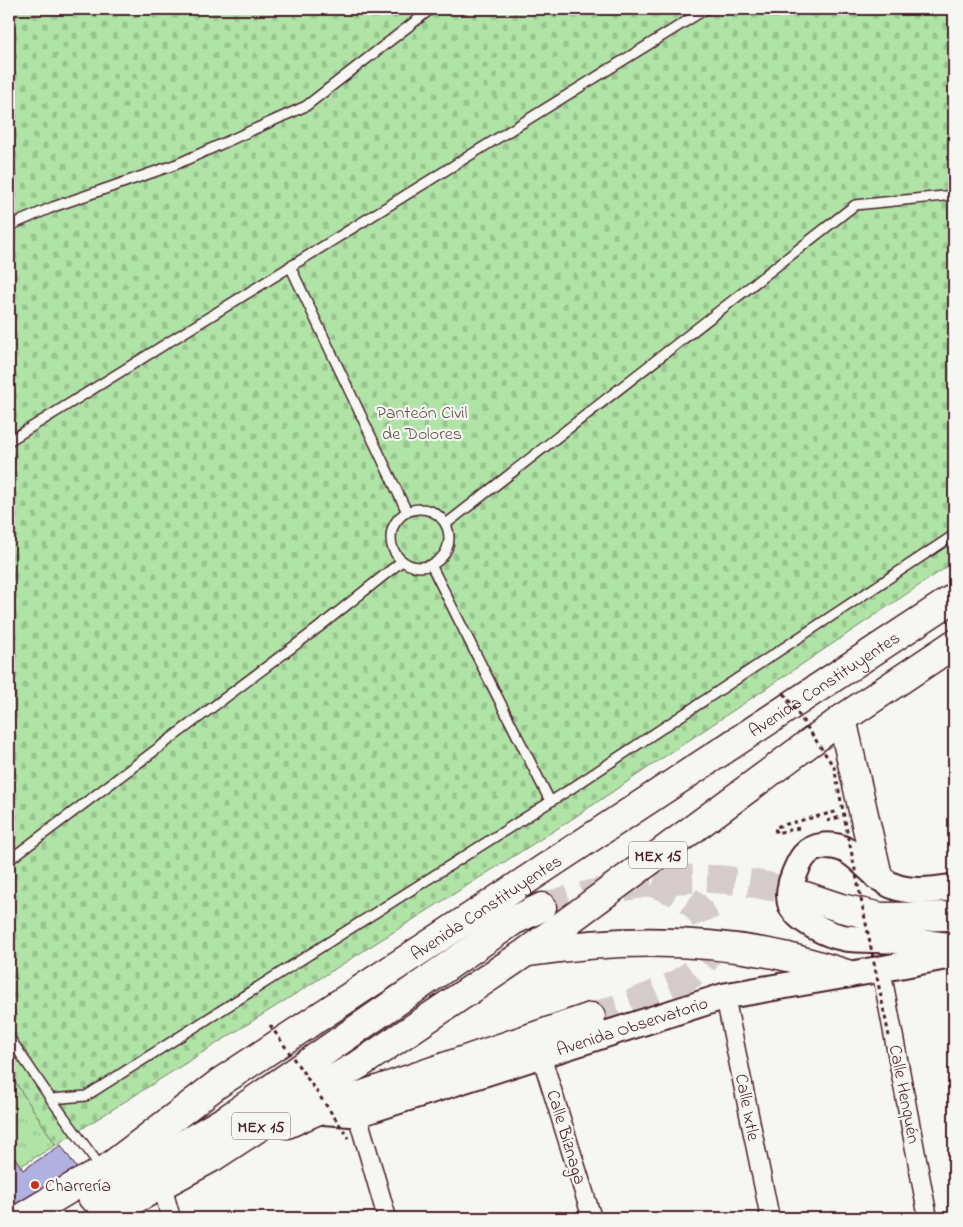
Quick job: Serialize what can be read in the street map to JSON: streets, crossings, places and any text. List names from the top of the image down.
{
  "streets": {
    "highway": ["Avenida Constituyentes", "MEX 15"],
    "main road": ["Avenida Observatorio"],
    "street": ["Calle Henquén", "Calle Ixtle", "Calle Biznaga"]
  },
  "crossings": [
    ["Avenida Observatorio", "Calle Henquén"],
    ["Avenida Observatorio", "Calle Ixtle"],
    ["Avenida Observatorio", "Calle Biznaga"]
  ],
  "parks": ["Panteón Civil de Dolores"],
  "places": ["Charrería"]
}
